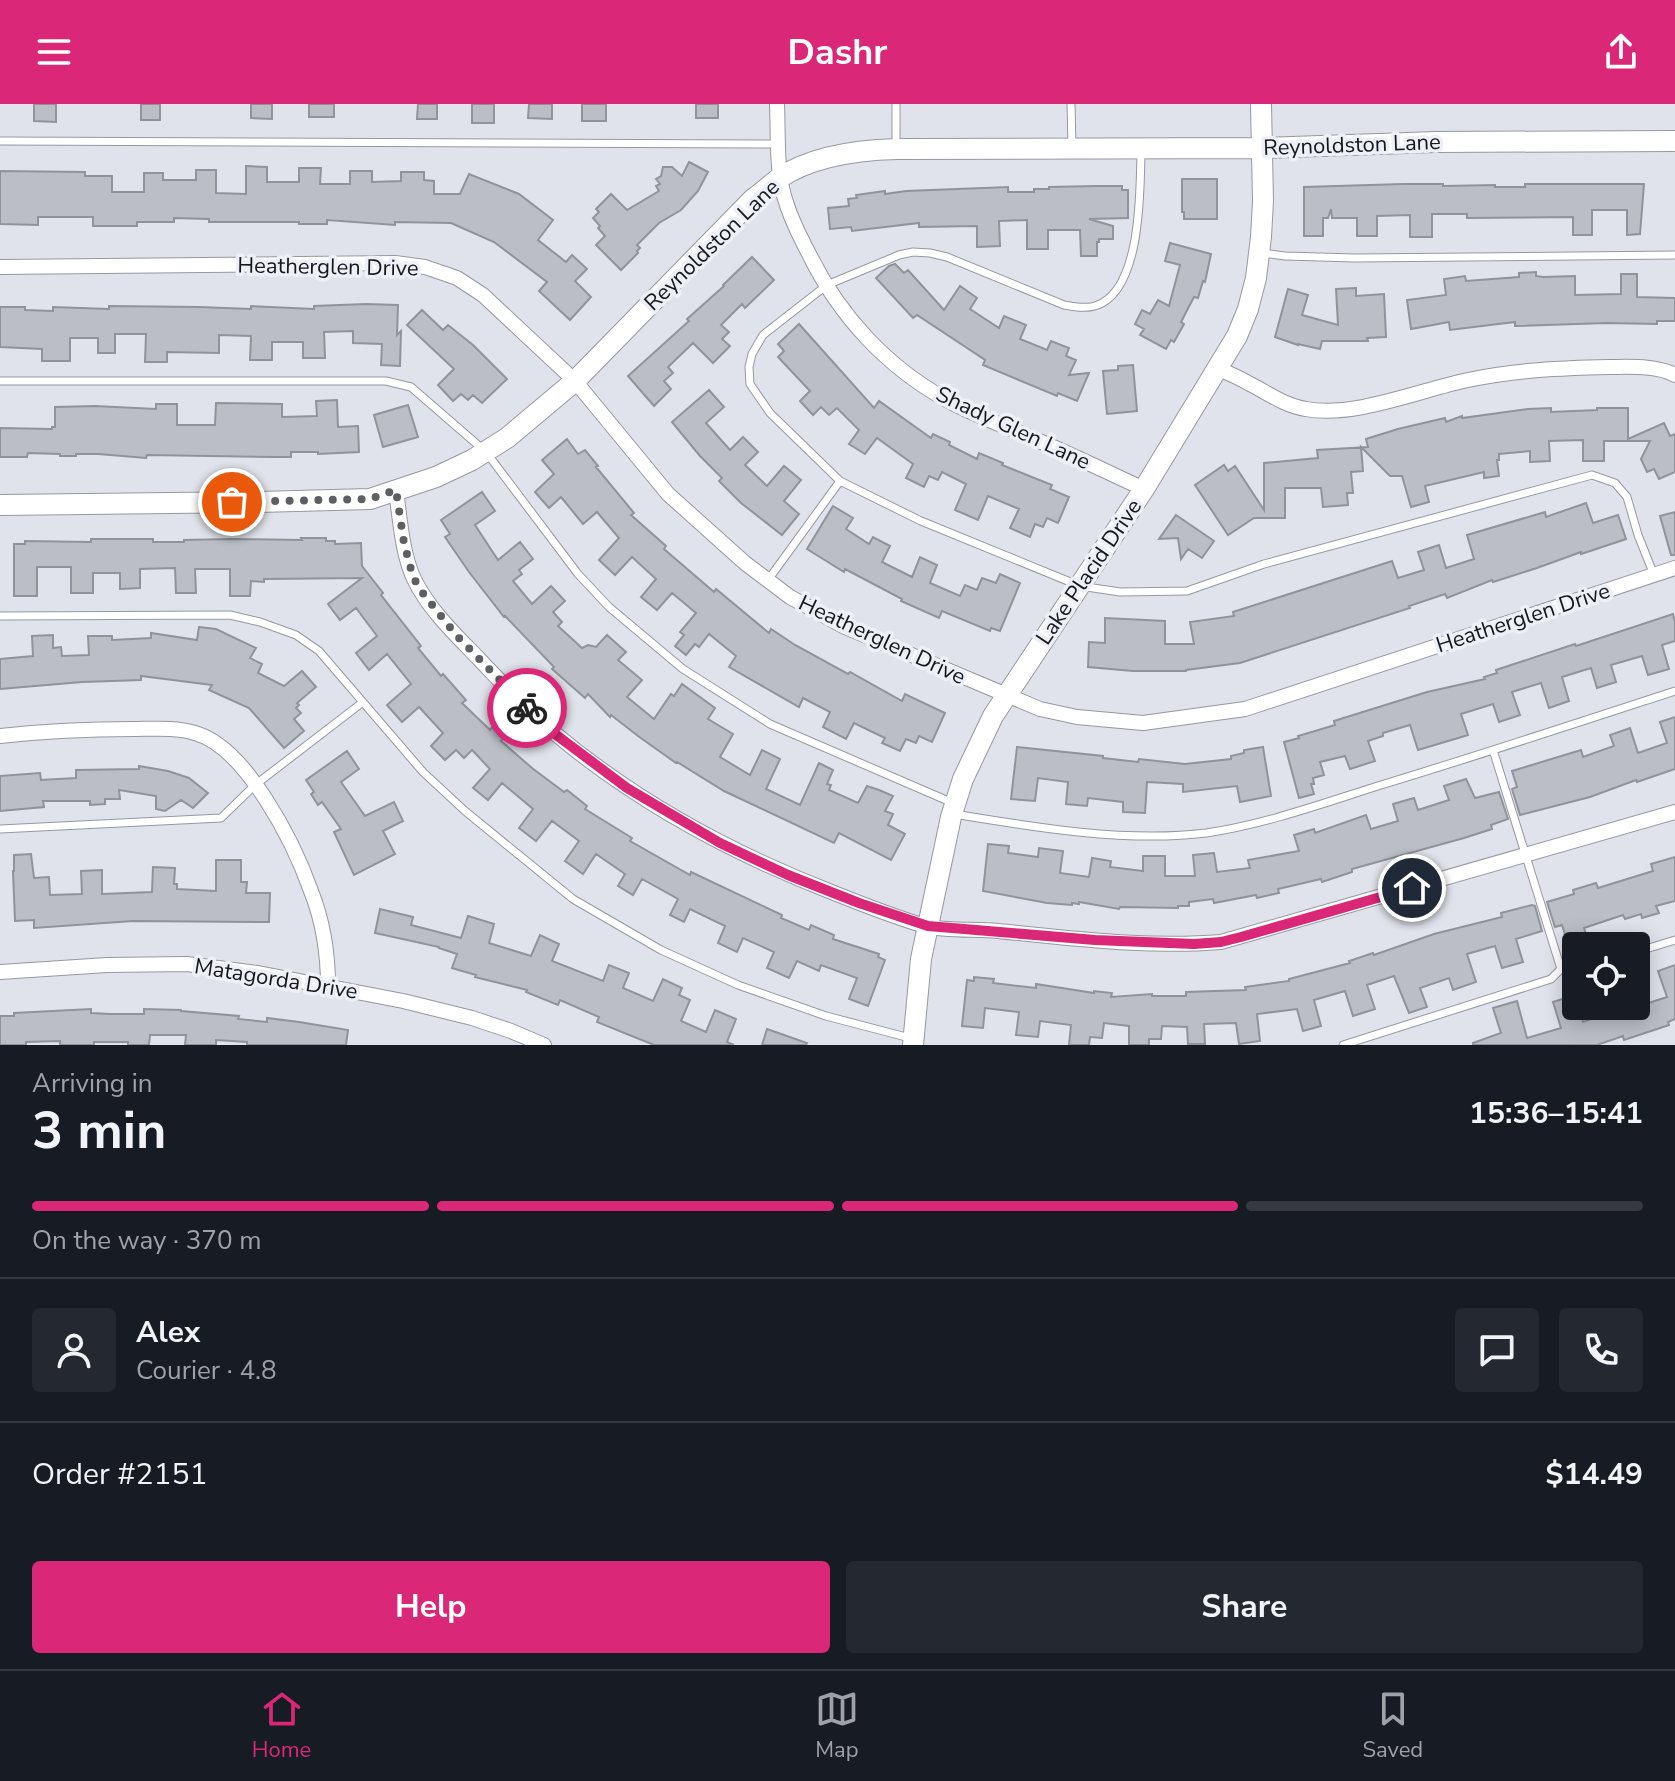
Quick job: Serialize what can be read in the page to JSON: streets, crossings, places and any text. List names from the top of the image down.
{
  "streets": {
    "street": [
      "Reynoldston Lane",
      "Heatherglen Drive",
      "Shady Glen Lane",
      "Lake Placid Drive",
      "Matagorda Drive"
    ]
  },
  "crossings": [
    ["Reynoldston Lane", "Heatherglen Drive"],
    ["Reynoldston Lane", "Shady Glen Lane"],
    ["Reynoldston Lane", "Lake Placid Drive"],
    ["Heatherglen Drive", "Lake Placid Drive"],
    ["Shady Glen Lane", "Lake Placid Drive"]
  ],
  "page": {
    "header": "Dashr",
    "heading": ["3 min", "Arriving in", "15:36–15:41"],
    "panel": [
      "Alex",
      "Courier · 4.8",
      "Order #2151",
      "$14.49"
    ],
    "bar": "On the way · 370 m",
    "buttons": ["Help", "Share"],
    "tabs": ["Home", "Map", "Saved"]
  }
}
